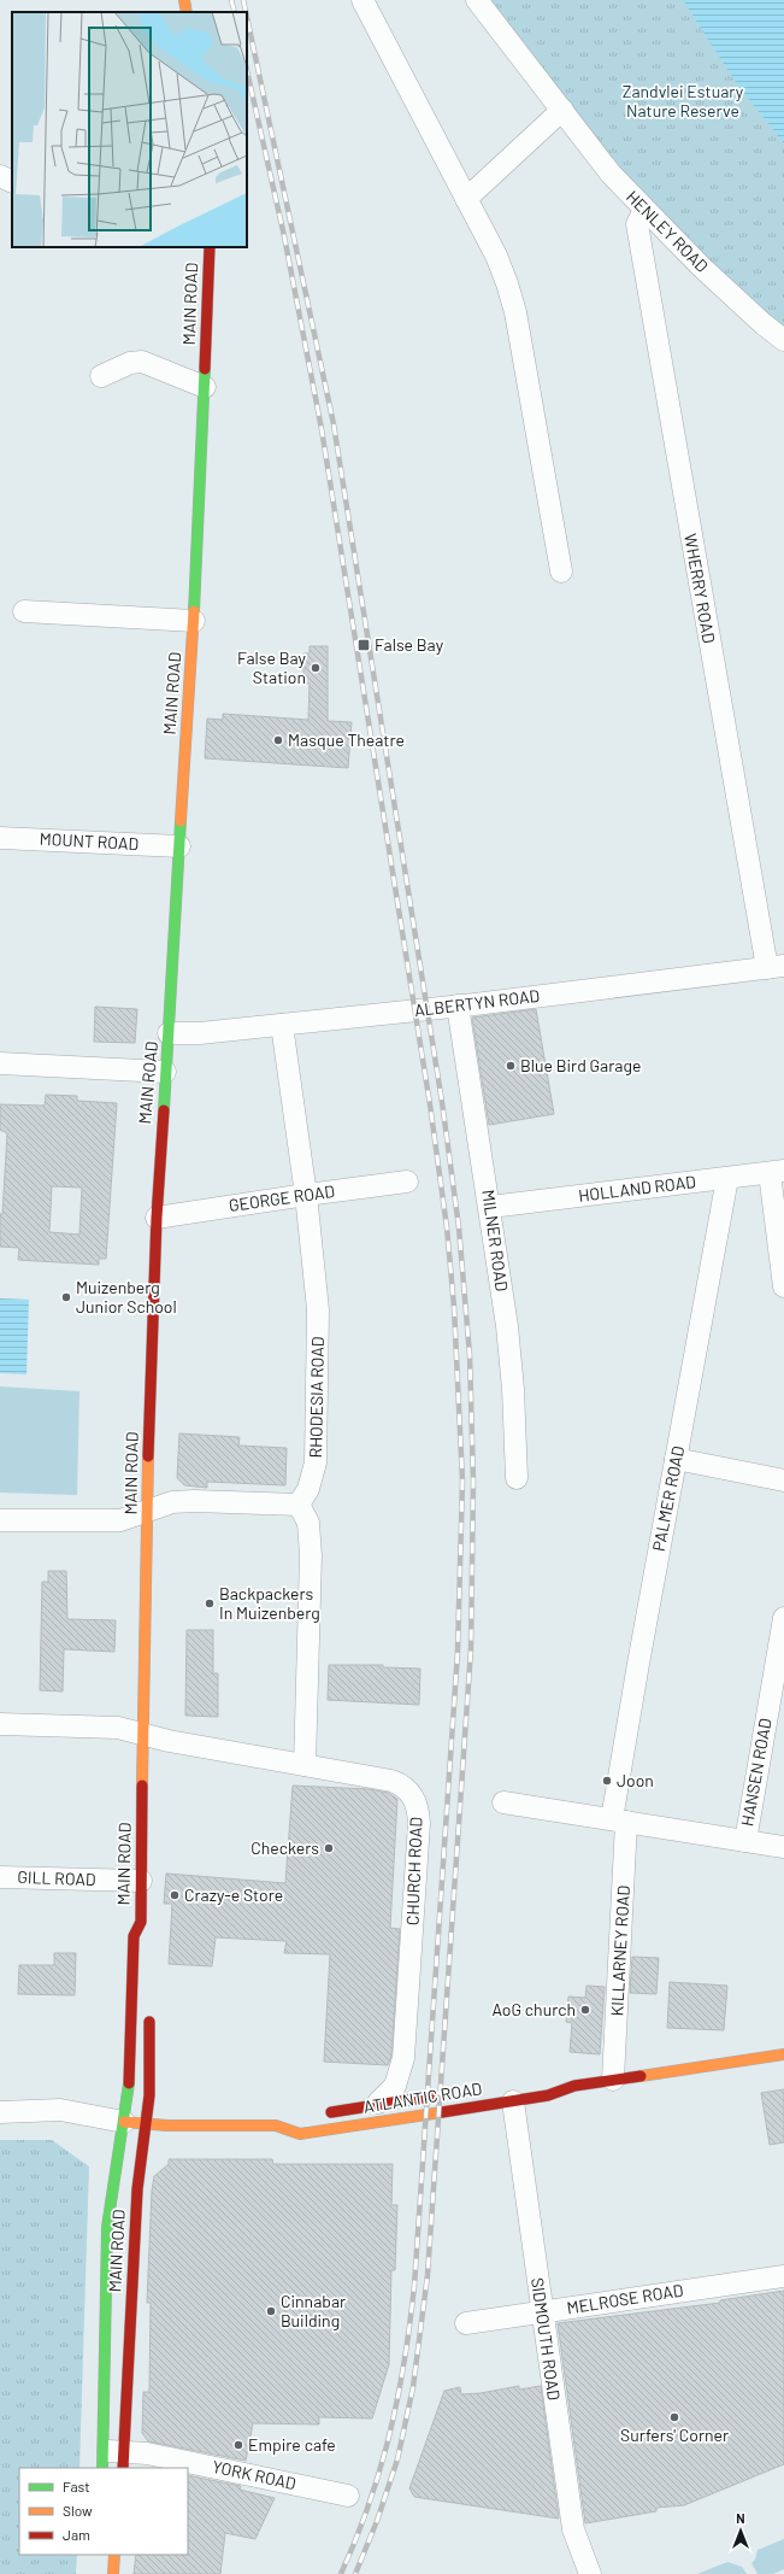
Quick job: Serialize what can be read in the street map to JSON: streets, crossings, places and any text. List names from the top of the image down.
{
  "streets": {
    "main road": ["MAIN ROAD", "ATLANTIC ROAD"],
    "street": [
      "HENLEY ROAD",
      "WHERRY ROAD",
      "MOUNT ROAD",
      "ALBERTYN ROAD",
      "HOLLAND ROAD",
      "GEORGE ROAD",
      "MILNER ROAD",
      "RHODESIA ROAD",
      "PALMER ROAD",
      "HANSEN ROAD",
      "CHURCH ROAD",
      "GILL ROAD",
      "KILLARNEY ROAD",
      "MELROSE ROAD",
      "SIDMOUTH ROAD",
      "YORK ROAD"
    ]
  },
  "crossings": [
    ["HENLEY ROAD", "WHERRY ROAD"],
    ["MAIN ROAD", "MOUNT ROAD"],
    ["MAIN ROAD", "ALBERTYN ROAD"],
    ["MAIN ROAD", "GEORGE ROAD"],
    ["MAIN ROAD", "CHURCH ROAD"],
    ["MAIN ROAD", "GILL ROAD"],
    ["MAIN ROAD", "ATLANTIC ROAD"],
    ["MAIN ROAD", "YORK ROAD"],
    ["WHERRY ROAD", "ALBERTYN ROAD"],
    ["ALBERTYN ROAD", "MILNER ROAD"],
    ["ALBERTYN ROAD", "RHODESIA ROAD"],
    ["HOLLAND ROAD", "MILNER ROAD"],
    ["HOLLAND ROAD", "PALMER ROAD"],
    ["GEORGE ROAD", "RHODESIA ROAD"],
    ["PALMER ROAD", "KILLARNEY ROAD"],
    ["CHURCH ROAD", "ATLANTIC ROAD"],
    ["KILLARNEY ROAD", "ATLANTIC ROAD"],
    ["ATLANTIC ROAD", "SIDMOUTH ROAD"],
    ["MELROSE ROAD", "SIDMOUTH ROAD"]
  ],
  "parks": ["Zandvlei Estuary Nature Reserve"],
  "places": {
    "transit": ["False Bay"],
    "other": [
      "False Bay Station",
      "Masque Theatre",
      "Blue Bird Garage",
      "Muizenberg Junior School",
      "Backpackers In Muizenberg",
      "Joon",
      "Checkers",
      "Crazy-e Store",
      "AoG church",
      "Cinnabar Building",
      "Surfers' Corner",
      "Empire cafe"
    ]
  },
  "legend": ["Fast", "Slow", "Jam"],
  "north": "top"
}
